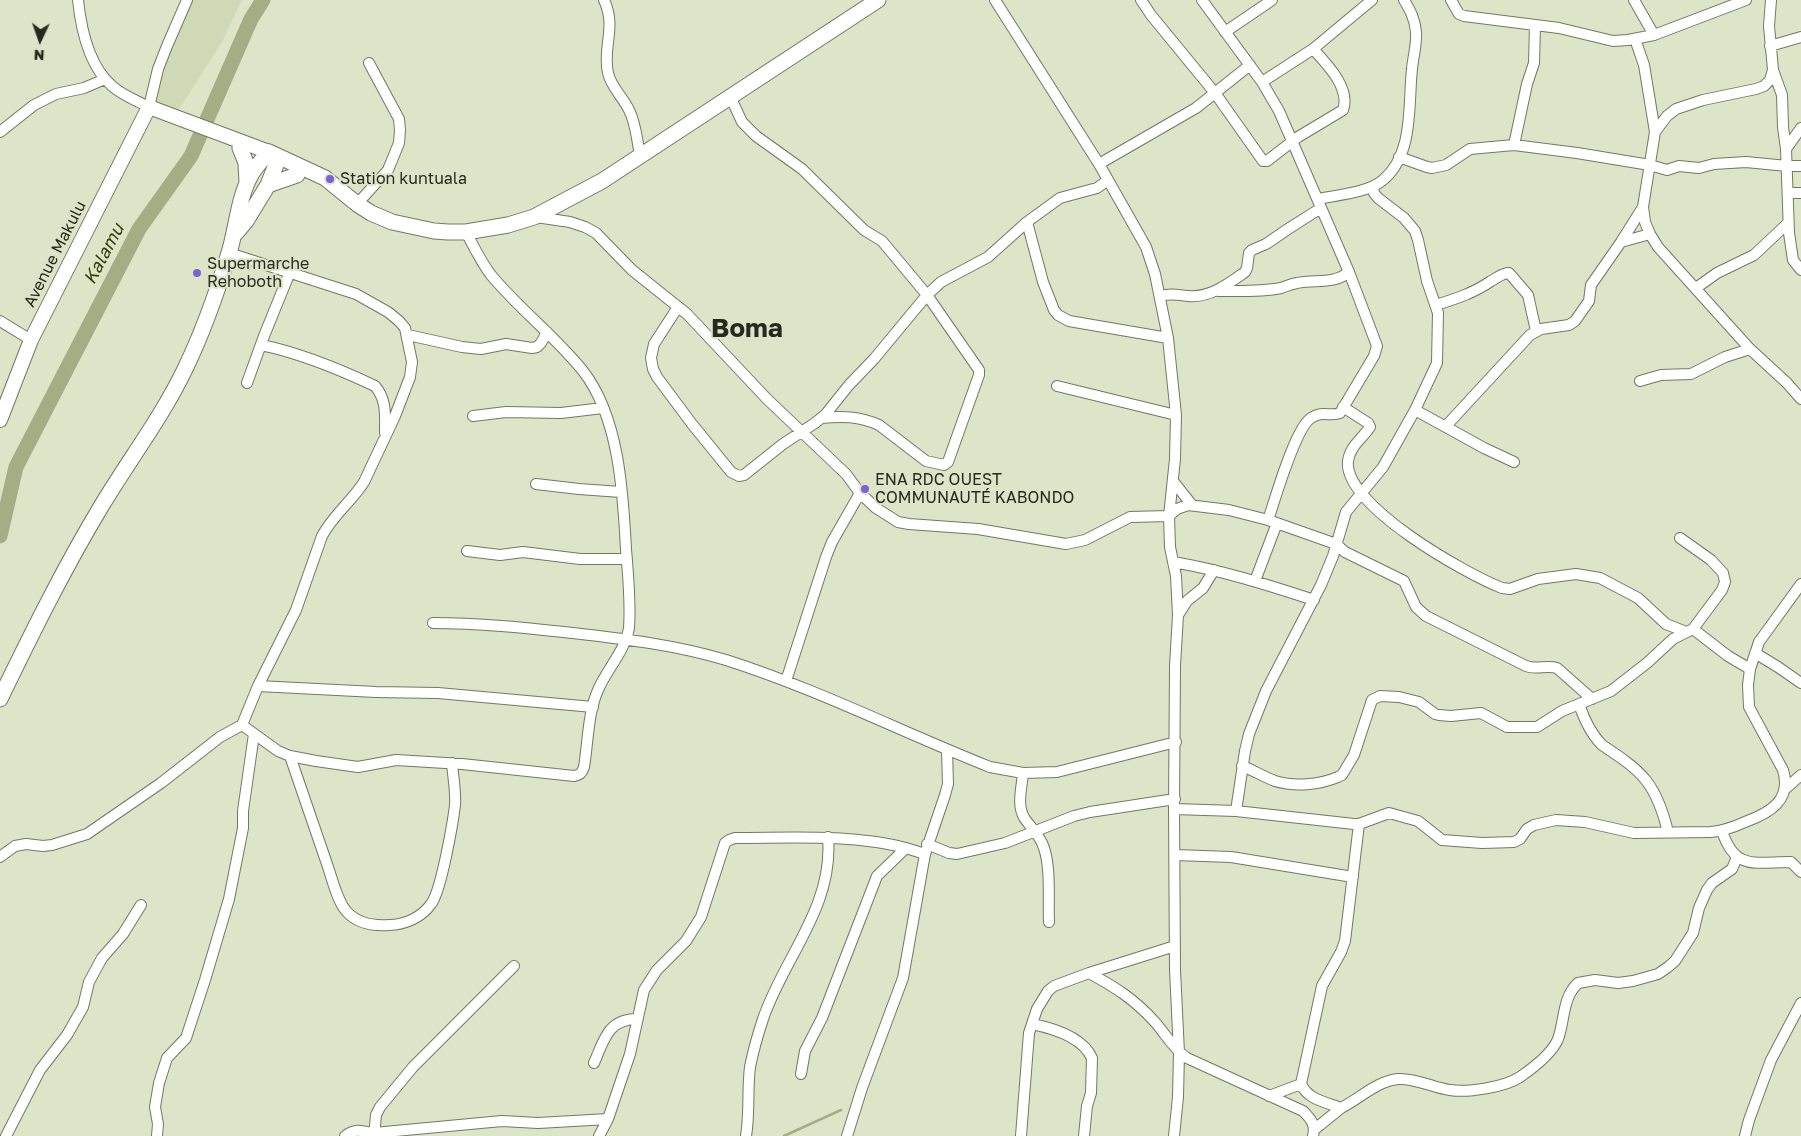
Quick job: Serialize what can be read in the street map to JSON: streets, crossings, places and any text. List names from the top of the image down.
{
  "streets": {
    "main road": ["Avenue Makulu"]
  },
  "districts": ["Boma"],
  "water": ["Kalamu"],
  "places": ["Station kuntuala", "Supermarche Rehoboth", "ENA RDC OUEST COMMUNAUTÉ KABONDO"],
  "north": "bottom"
}
